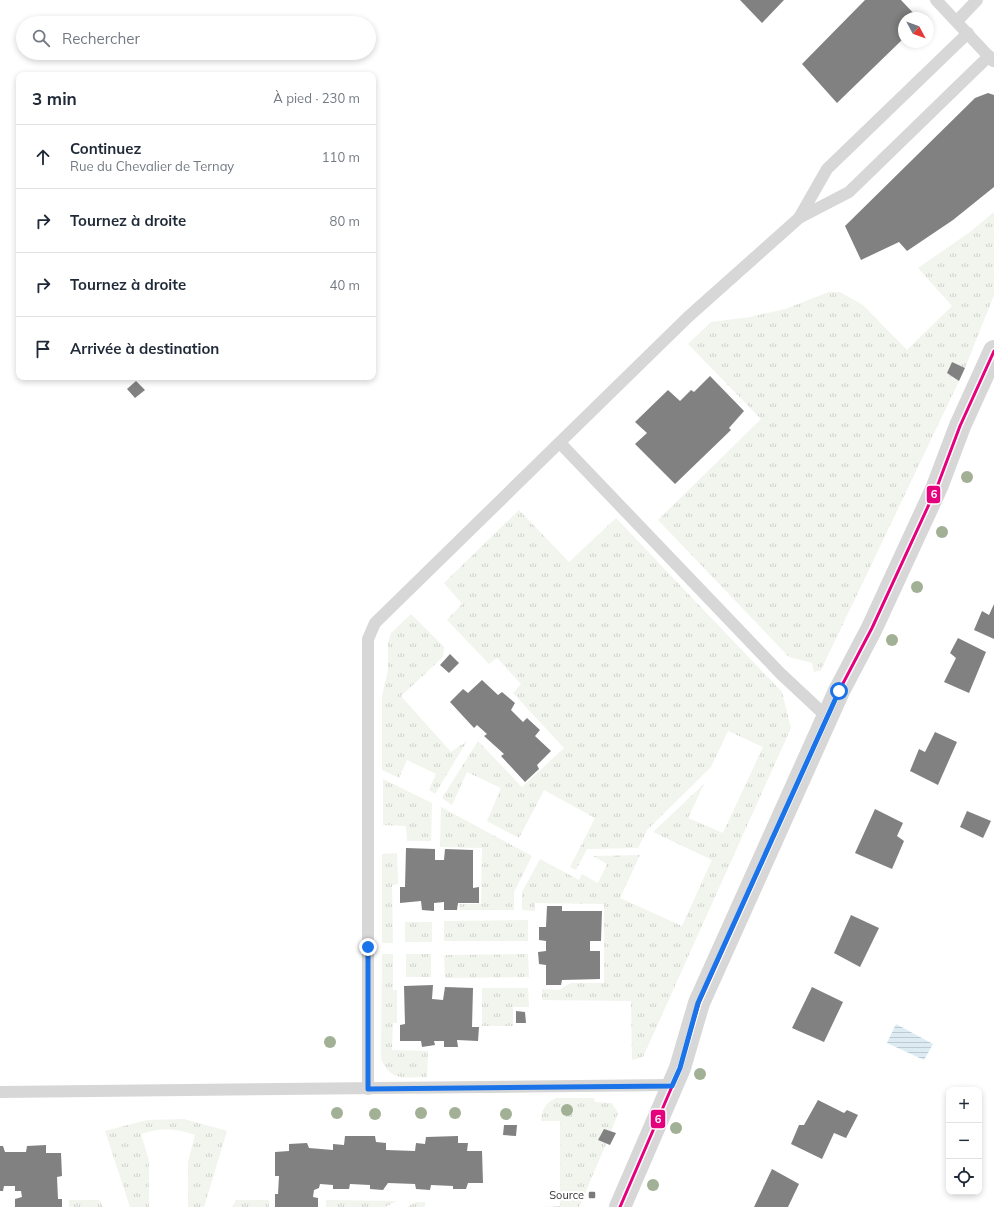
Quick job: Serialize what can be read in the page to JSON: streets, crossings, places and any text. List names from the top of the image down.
{
  "places": {
    "transit": ["Source"]
  },
  "lines": ["transit line 6"],
  "north": "bottom right",
  "page": {
    "search": "Rechercher",
    "heading": ["3 min", "À pied · 230 m"],
    "list": [
      ["Continuez", "Rue du Chevalier de Ternay", "110 m"],
      ["Tournez à droite", "80 m"],
      ["Tournez à droite", "40 m"],
      "Arrivée à destination"
    ],
    "map_buttons": ["+", "−"]
  }
}
